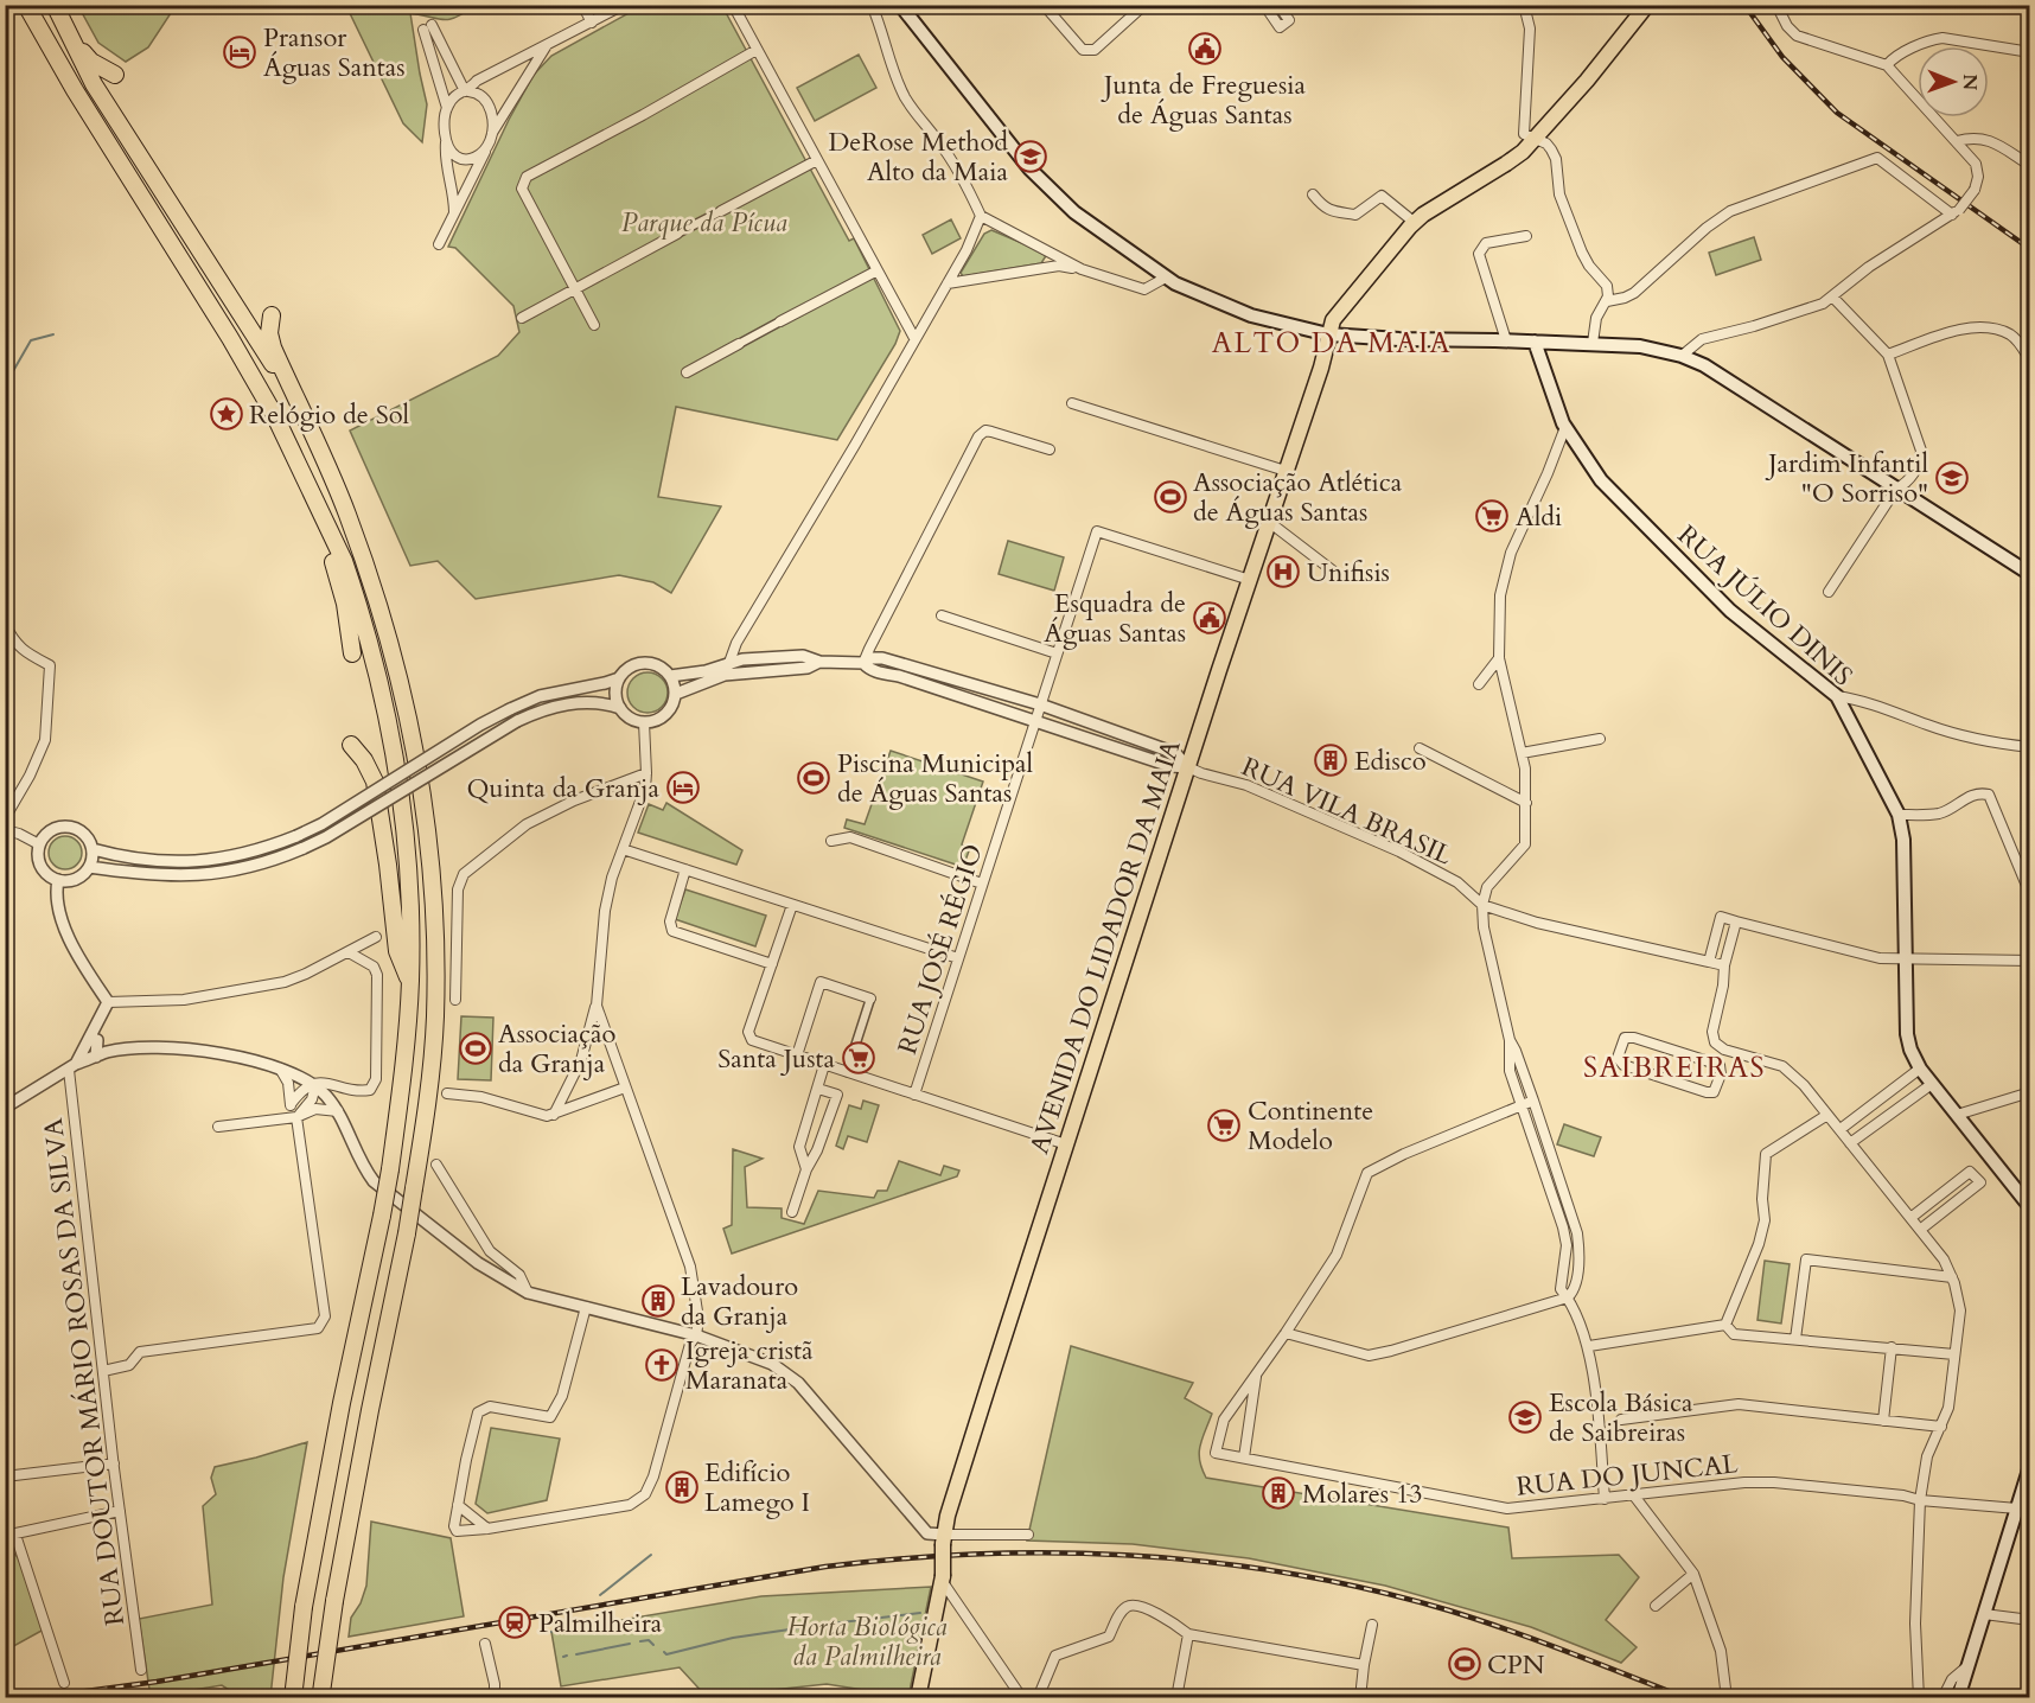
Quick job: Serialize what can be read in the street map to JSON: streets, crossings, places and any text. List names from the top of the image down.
{
  "streets": {
    "main road": ["RUA JÚLIO DINIS", "AVENIDA DO LIDADOR DA MAIA"],
    "street": [
      "RUA VILA BRASIL",
      "RUA JOSÉ RÉGIO",
      "RUA DOUTOR MÁRIO ROSAS DA SILVA",
      "RUA DO JUNCAL"
    ]
  },
  "crossings": [
    ["RUA VILA BRASIL", "AVENIDA DO LIDADOR DA MAIA"],
    ["AVENIDA DO LIDADOR DA MAIA", "RUA JOSÉ RÉGIO"]
  ],
  "districts": ["ALTO DA MAIA", "SAIBREIRAS"],
  "parks": ["Parque da Pícua", "Horta Biológica da Palmilheira"],
  "places": {
    "public building": ["Junta de Freguesia de Águas Santas", "Esquadra de Águas Santas"],
    "hotel": ["Pransor Águas Santas", "Quinta da Granja"],
    "school or university": ["DeRose Method Alto da Maia", "Jardim Infantil \"O Sorriso\"", "Escola Básica de Saibreiras"],
    "place": ["Relógio de Sol"],
    "sports": [
      "Associação Atlética de Águas Santas",
      "Piscina Municipal de Águas Santas",
      "Associação da Granja",
      "CPN"
    ],
    "supermarket": ["Aldi", "Santa Justa", "Continente Modelo"],
    "hospital": ["Unifisis"],
    "building": [
      "Edisco",
      "Lavadouro da Granja",
      "Edifício Lamego I",
      "Molares 13"
    ],
    "church": ["Igreja cristã Maranata"],
    "station": ["Palmilheira"]
  },
  "north": "right"
}
